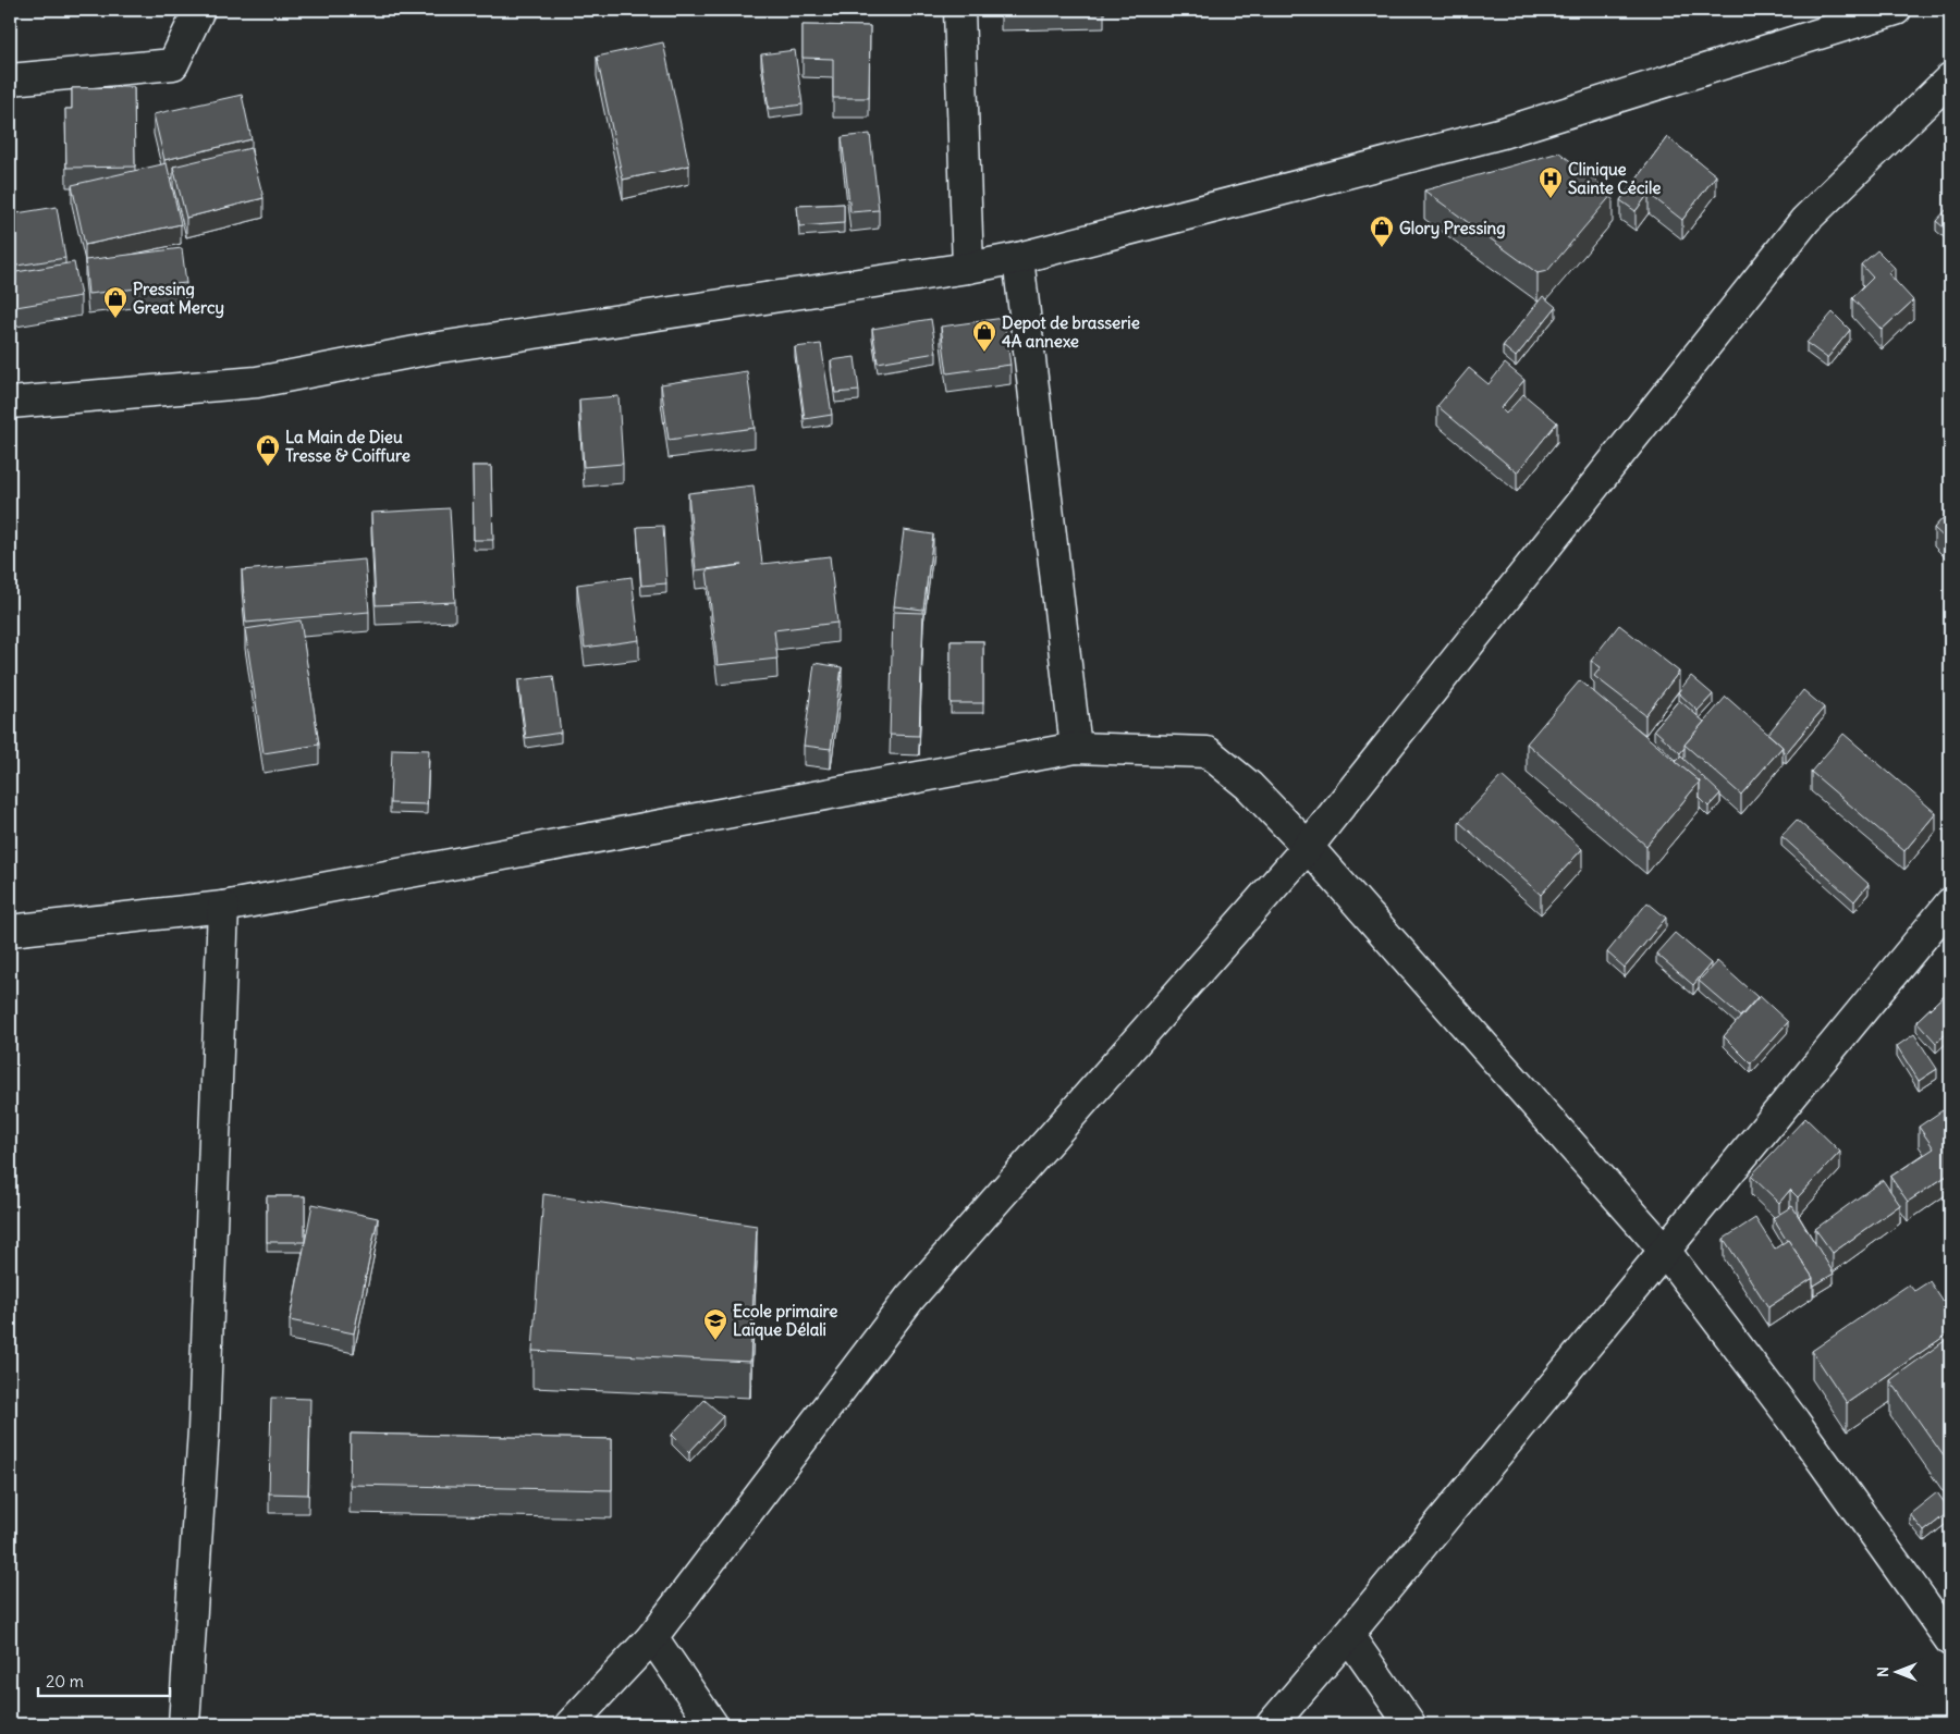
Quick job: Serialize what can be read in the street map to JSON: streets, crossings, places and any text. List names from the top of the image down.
{
  "places": {
    "hospital": ["Clinique Sainte Cécile"],
    "shop": [
      "Glory Pressing",
      "Pressing Great Mercy",
      "Depot de brasserie 4A annexe",
      "La Main de Dieu Tresse & Coiffure"
    ],
    "school or university": ["Ecole primaire Laïque Délali"]
  },
  "scale_bar": "20 m",
  "north": "left"
}
